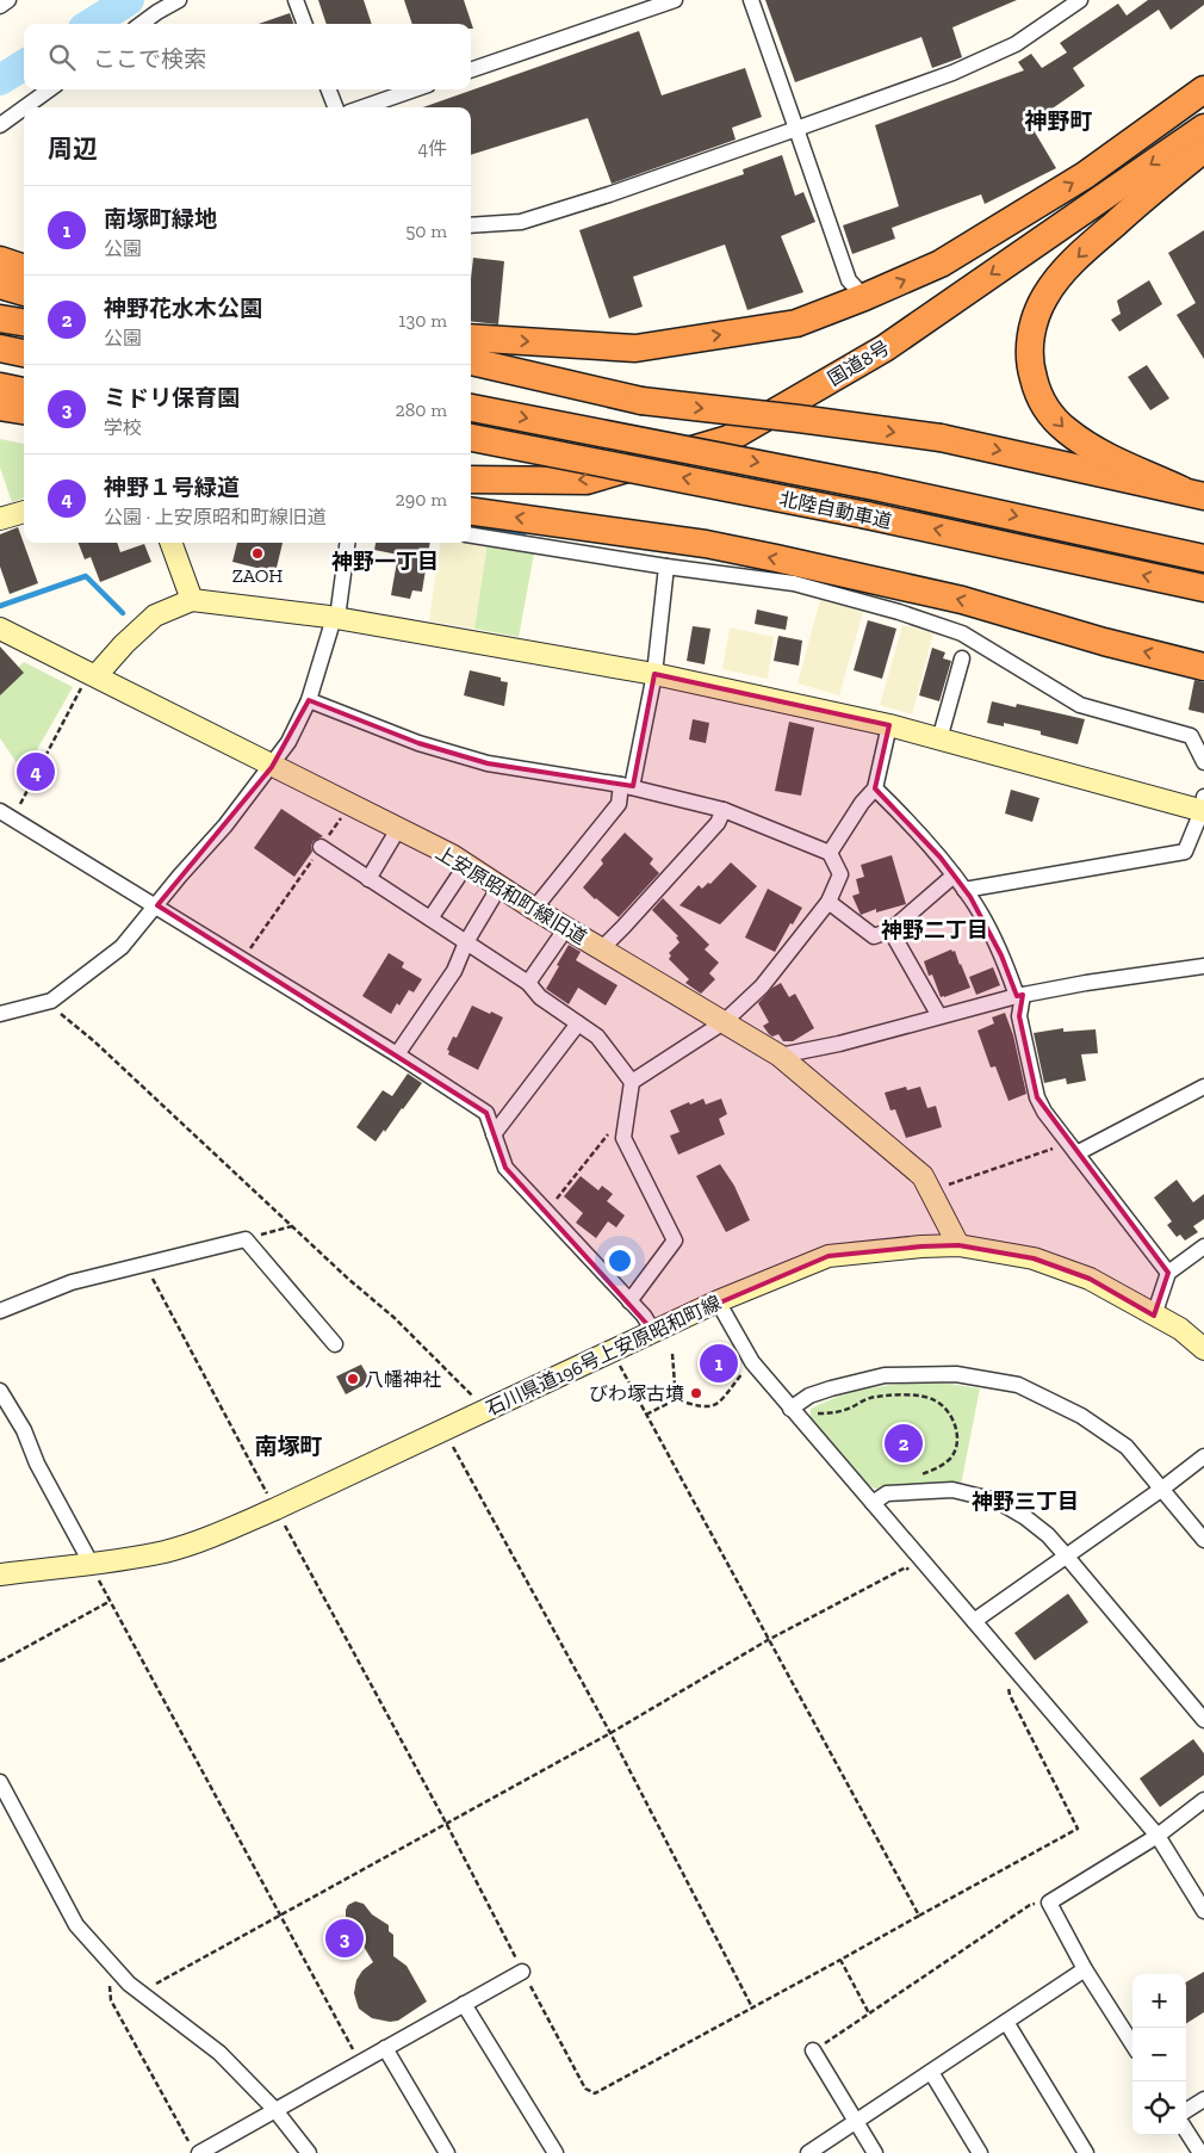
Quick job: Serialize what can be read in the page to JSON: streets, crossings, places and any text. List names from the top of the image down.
{
  "streets": {
    "highway": ["国道8号", "北陸自動車道"],
    "street": ["上安原昭和町線旧道", "石川県道196号上安原昭和町線"]
  },
  "crossings": [
    ["上安原昭和町線旧道", "石川県道196号上安原昭和町線"]
  ],
  "districts": [
    "神野町",
    "神野一丁目",
    "神野二丁目",
    "南塚町",
    "神野三丁目"
  ],
  "places": ["ZAOH", "八幡神社", "びわ塚古墳"],
  "page": {
    "search": "ここで検索",
    "heading": ["周辺", "4件"],
    "list": [
      {
        "mark": "1",
        "name": "南塚町緑地",
        "note": "公園",
        "value": "50 m"
      },
      {
        "mark": "2",
        "name": "神野花水木公園",
        "note": "公園",
        "value": "130 m"
      },
      {
        "mark": "3",
        "name": "ミドリ保育園",
        "note": "学校",
        "value": "280 m"
      },
      {
        "mark": "4",
        "name": "神野１号緑道",
        "note": "公園 · 上安原昭和町線旧道",
        "value": "290 m"
      }
    ],
    "pins": [
      "4",
      "1",
      "2",
      "3"
    ],
    "map_buttons": ["+", "−"]
  }
}
